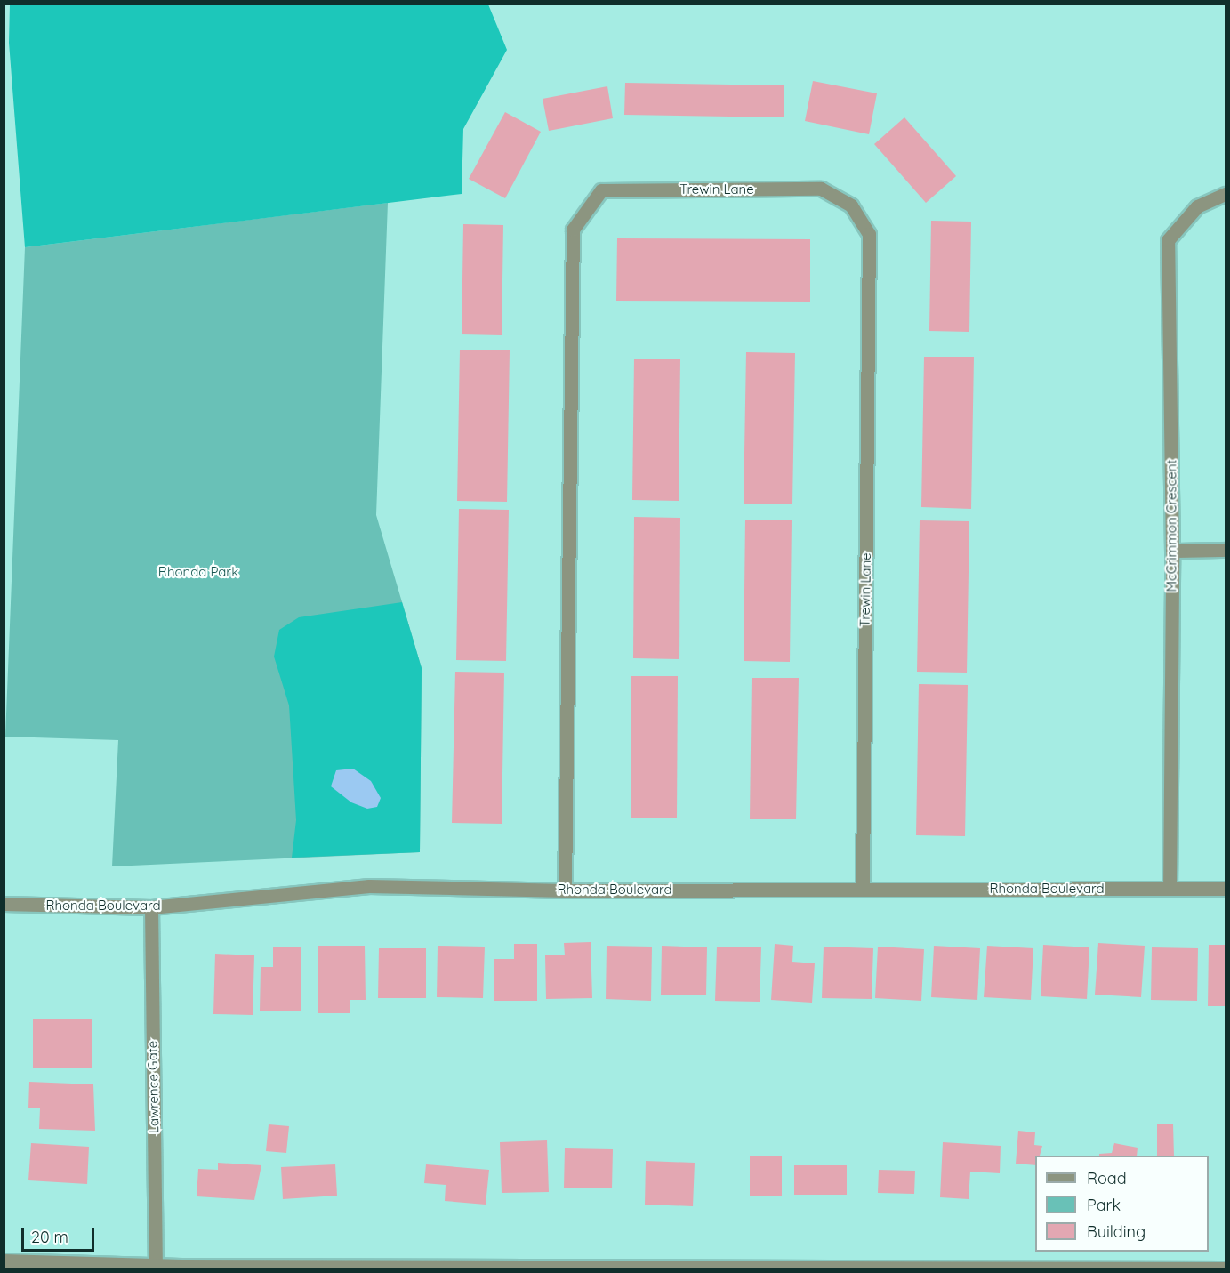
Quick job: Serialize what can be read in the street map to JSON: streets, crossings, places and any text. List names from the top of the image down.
{
  "streets": {
    "street": [
      "Trewin Lane",
      "McCrimmon Crescent",
      "Rhonda Boulevard",
      "Lawrence Gate"
    ]
  },
  "crossings": [
    ["Trewin Lane", "Rhonda Boulevard"],
    ["McCrimmon Crescent", "Rhonda Boulevard"],
    ["Rhonda Boulevard", "Lawrence Gate"]
  ],
  "parks": ["Rhonda Park"],
  "legend": ["Road", "Park", "Building"],
  "scale_bar": "20 m"
}
